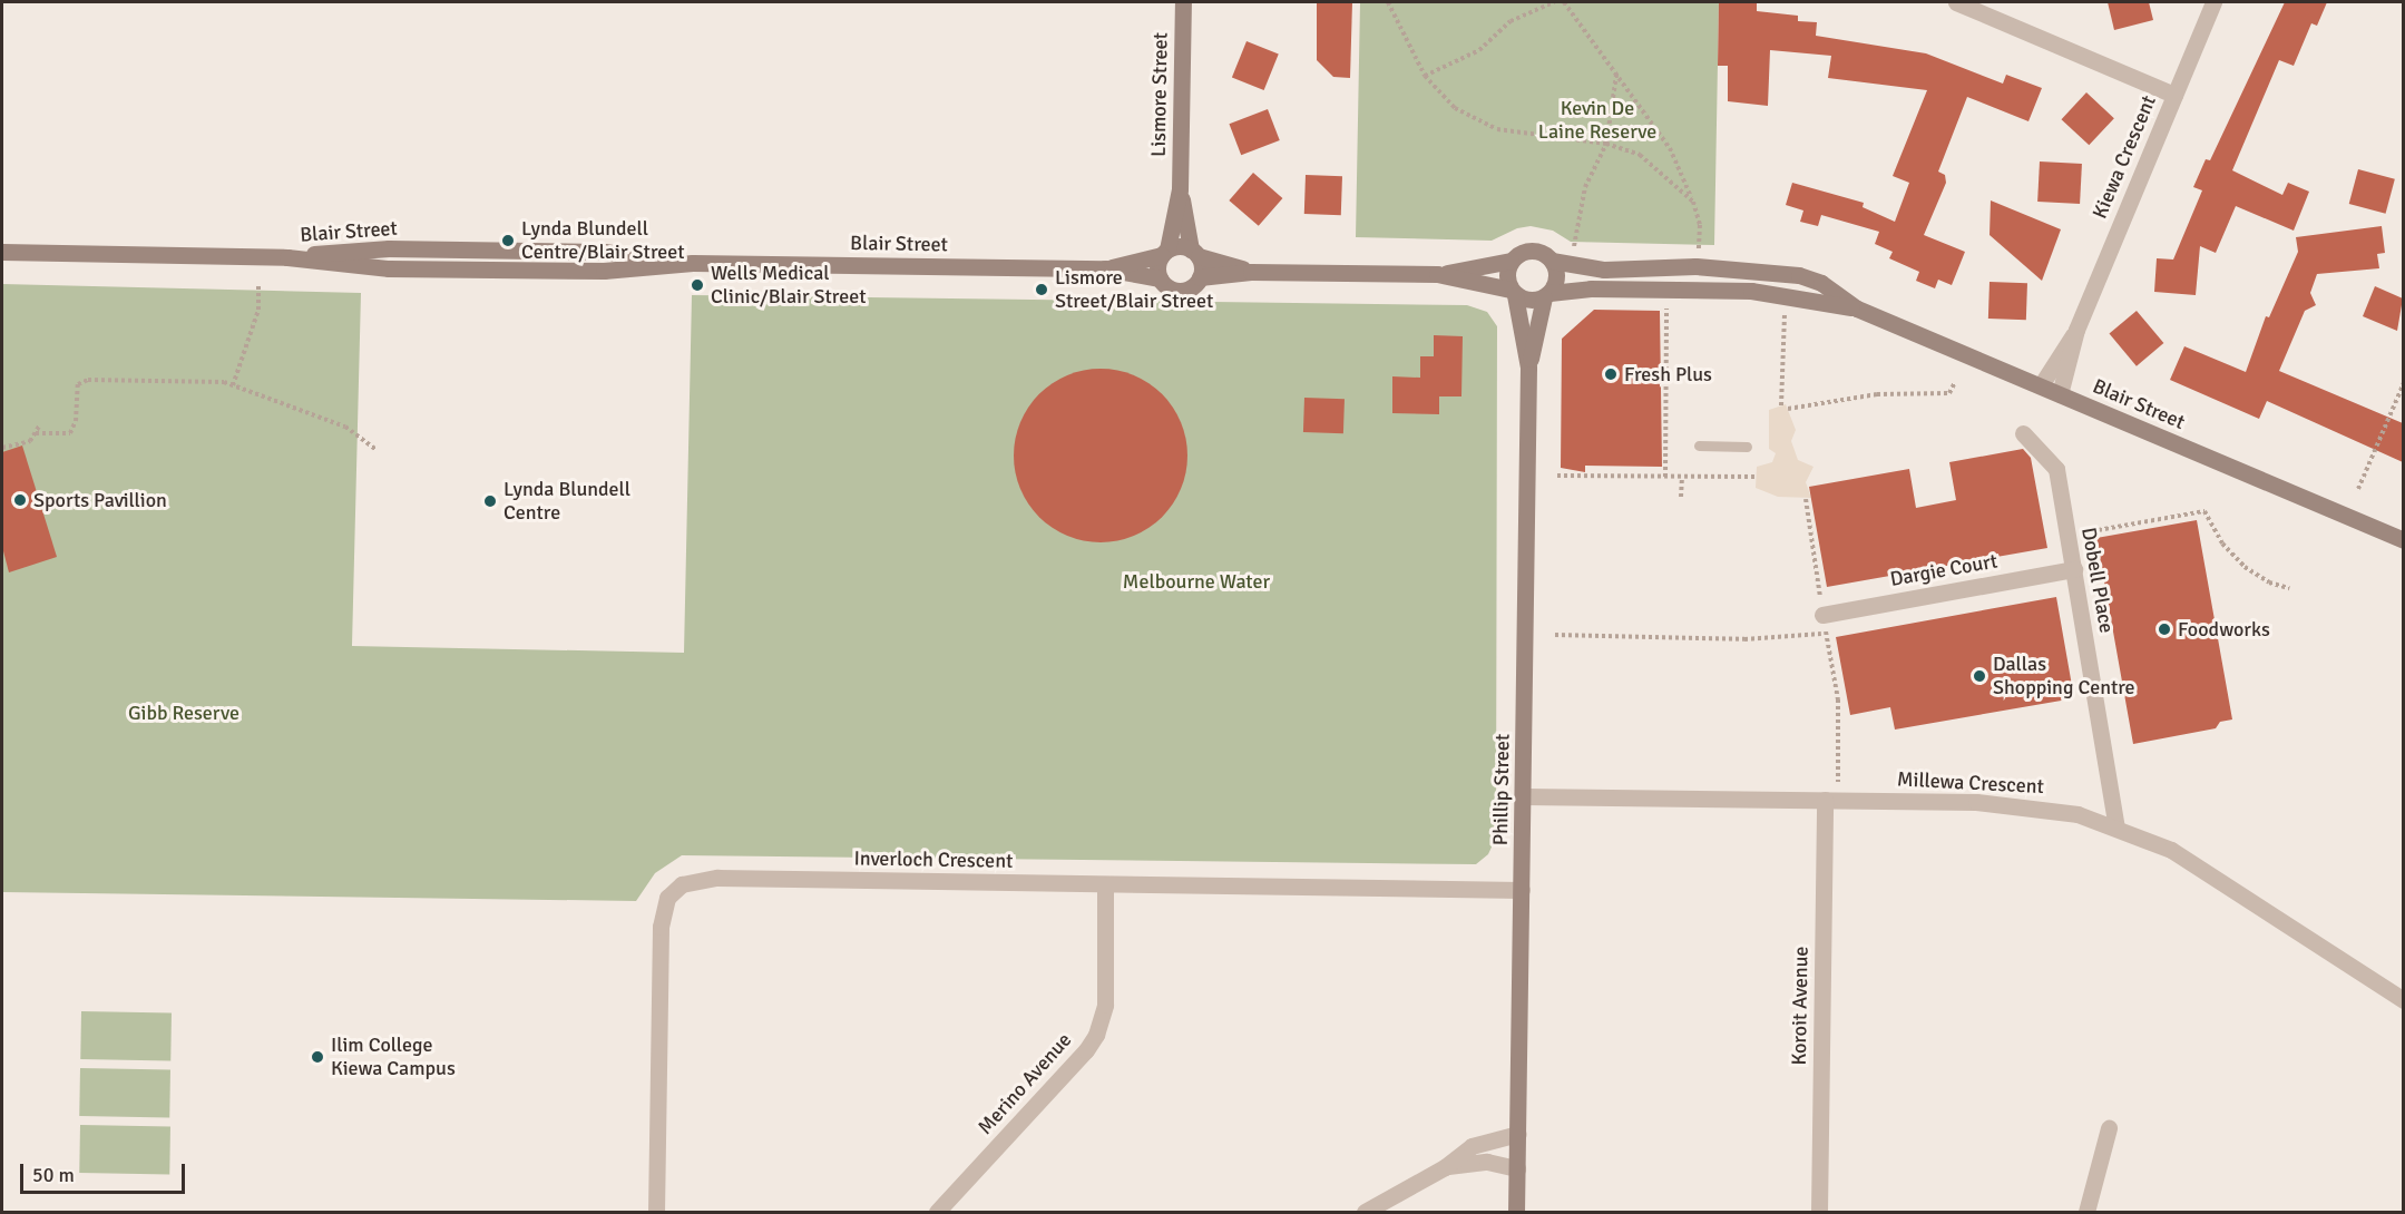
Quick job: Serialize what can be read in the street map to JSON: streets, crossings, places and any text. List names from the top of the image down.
{
  "streets": {
    "street": [
      "Lismore Street",
      "Kiewa Crescent",
      "Blair Street",
      "Dargie Court",
      "Dobell Place",
      "Millewa Crescent",
      "Phillip Street",
      "Inverloch Crescent",
      "Koroit Avenue",
      "Merino Avenue"
    ]
  },
  "crossings": [
    ["Lismore Street", "Blair Street"],
    ["Kiewa Crescent", "Blair Street"],
    ["Blair Street", "Phillip Street"],
    ["Dargie Court", "Dobell Place"],
    ["Dobell Place", "Millewa Crescent"],
    ["Millewa Crescent", "Phillip Street"],
    ["Millewa Crescent", "Koroit Avenue"],
    ["Phillip Street", "Inverloch Crescent"],
    ["Inverloch Crescent", "Merino Avenue"]
  ],
  "parks": ["Kevin De Laine Reserve", "Melbourne Water", "Gibb Reserve"],
  "places": [
    "Lynda Blundell Centre/Blair Street",
    "Wells Medical Clinic/Blair Street",
    "Lismore Street/Blair Street",
    "Fresh Plus",
    "Sports Pavillion",
    "Lynda Blundell Centre",
    "Foodworks",
    "Dallas Shopping Centre",
    "Ilim College Kiewa Campus"
  ],
  "scale_bar": "50 m"
}
